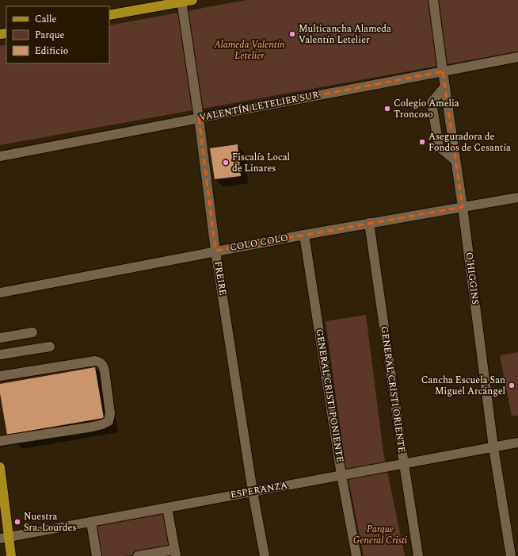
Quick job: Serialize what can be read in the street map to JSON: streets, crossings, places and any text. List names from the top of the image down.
{
  "streets": {
    "street": [
      "VALENTÍN LETELIER SUR",
      "COLO COLO",
      "FREIRE",
      "O'HIGGINS",
      "GENERAL CRISTI ORIENTE",
      "GENERAL CRISTI PONIENTE",
      "ESPERANZA"
    ]
  },
  "crossings": [
    ["VALENTÍN LETELIER SUR", "FREIRE"],
    ["VALENTÍN LETELIER SUR", "O'HIGGINS"],
    ["COLO COLO", "FREIRE"],
    ["COLO COLO", "O'HIGGINS"],
    ["COLO COLO", "GENERAL CRISTI ORIENTE"],
    ["COLO COLO", "GENERAL CRISTI PONIENTE"],
    ["FREIRE", "ESPERANZA"],
    ["O'HIGGINS", "ESPERANZA"],
    ["GENERAL CRISTI ORIENTE", "ESPERANZA"],
    ["GENERAL CRISTI PONIENTE", "ESPERANZA"]
  ],
  "parks": ["Alameda Valentín Letelier", "Parque General Cristi"],
  "places": [
    "Multicancha Alameda Valentín Letelier",
    "Colegio Amelia Troncoso",
    "Aseguradora de Fondos de Cesantía",
    "Fiscalía Local de Linares",
    "Cancha Escuela San Miguel Arcángel",
    "Nuestra Sra. Lourdes"
  ],
  "legend": ["Calle", "Parque", "Edificio"]
}
